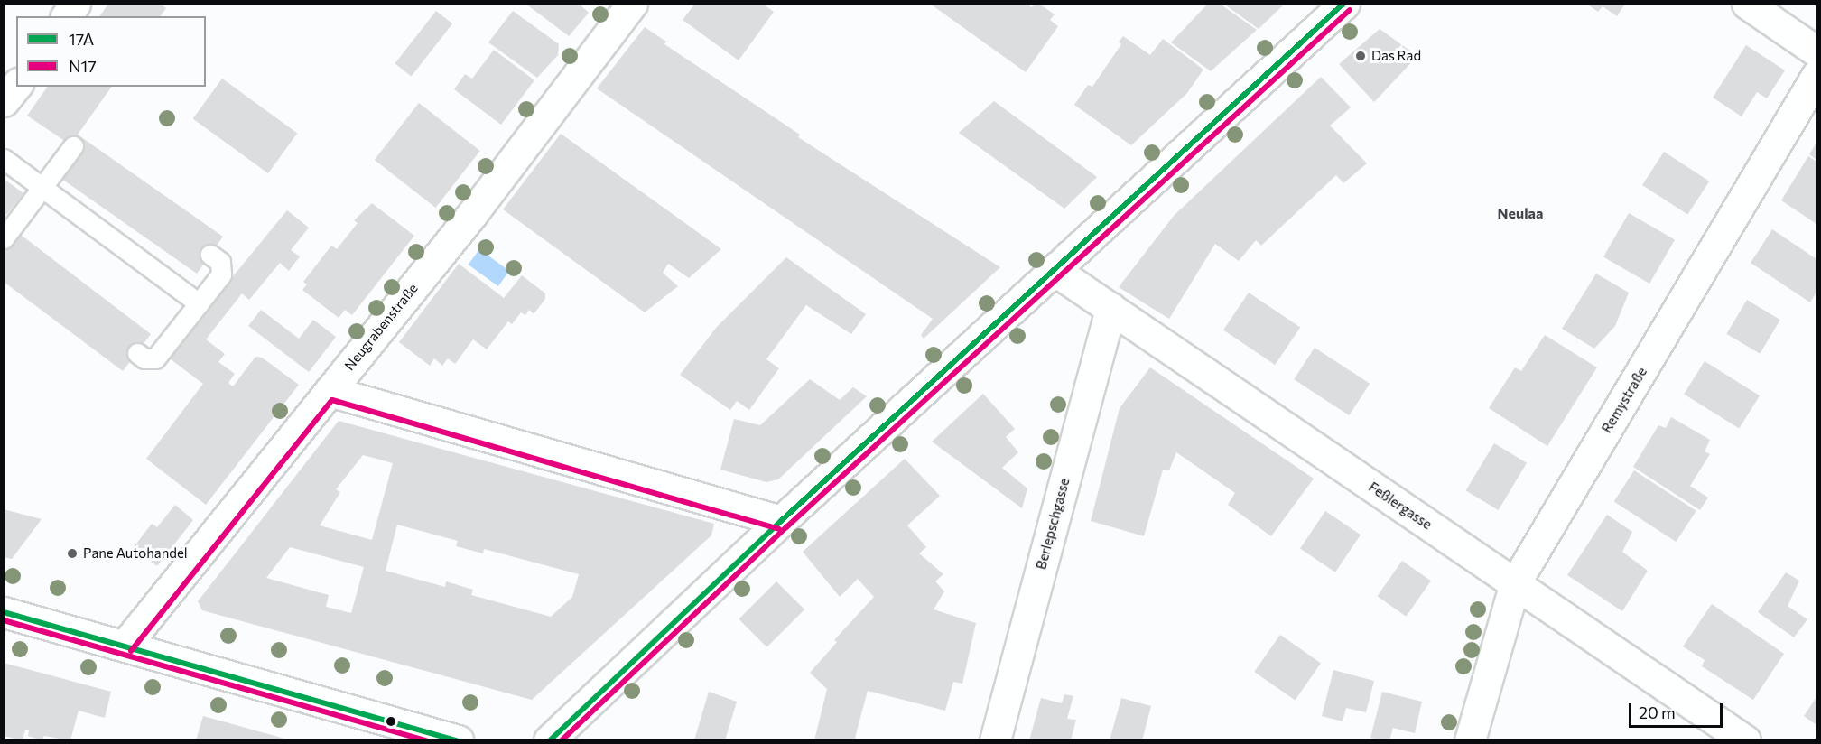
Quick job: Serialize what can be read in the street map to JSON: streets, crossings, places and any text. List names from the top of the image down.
{
  "streets": {
    "street": [
      "Neugrabenstraße",
      "Remystraße",
      "Feßlergasse",
      "Berlepschgasse"
    ]
  },
  "crossings": [
    ["Remystraße", "Feßlergasse"],
    ["Feßlergasse", "Berlepschgasse"]
  ],
  "districts": ["Neulaa"],
  "places": ["Das Rad", "Pane Autohandel"],
  "lines": ["transit line 17A", "transit line N17"],
  "legend": ["17A", "N17"],
  "scale_bar": "20 m"
}
